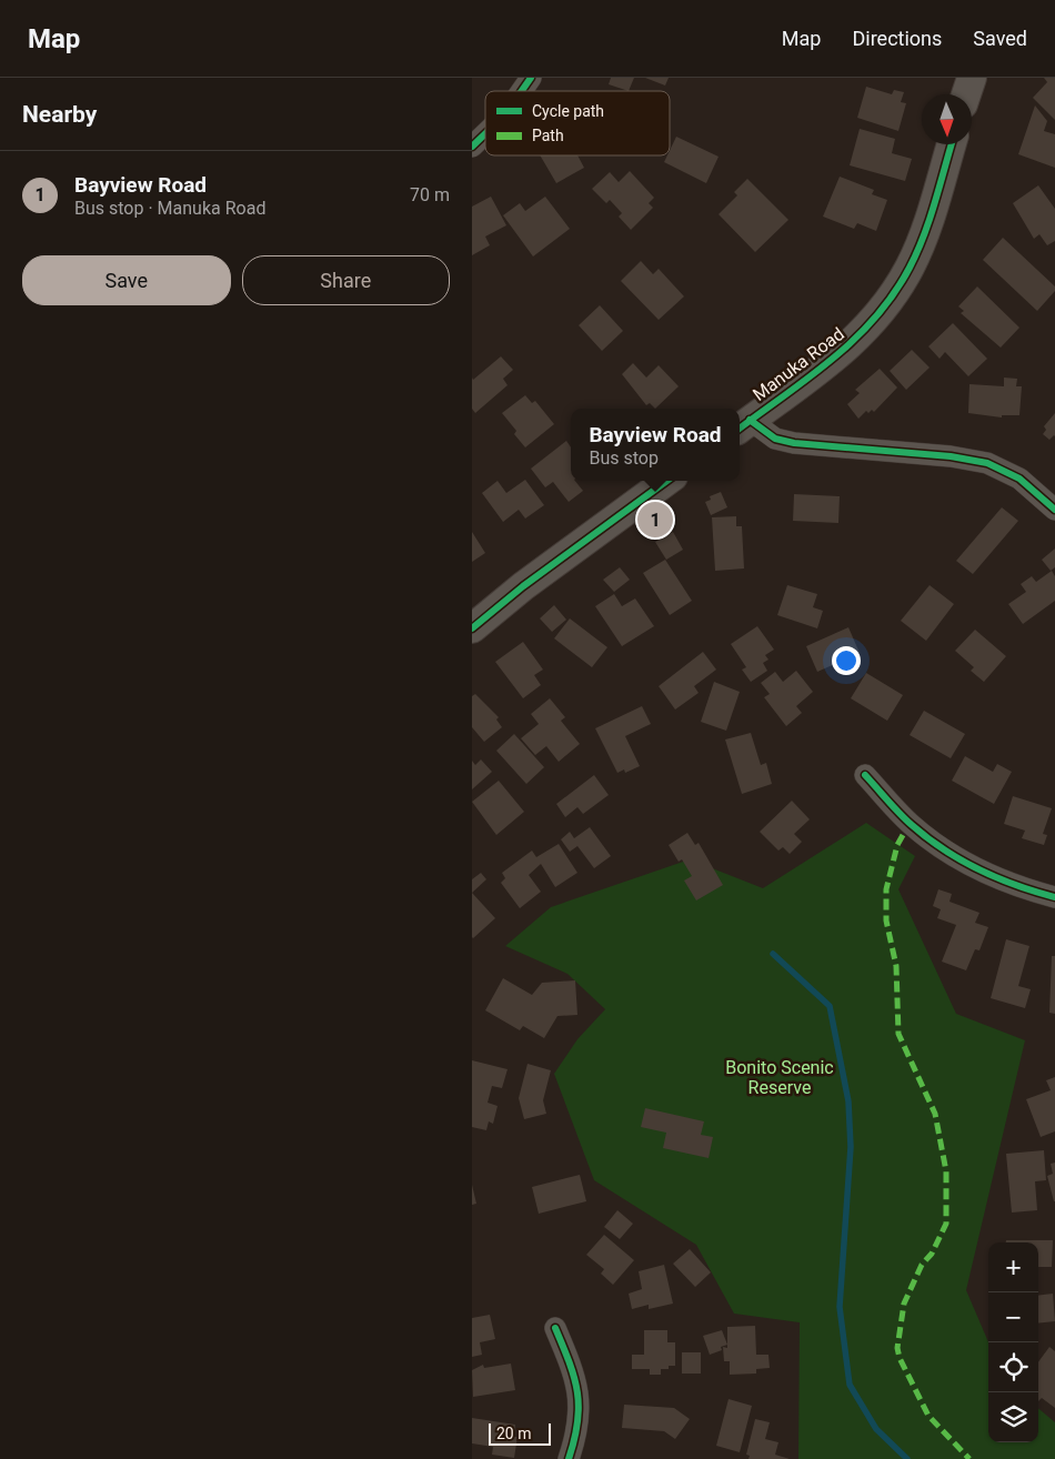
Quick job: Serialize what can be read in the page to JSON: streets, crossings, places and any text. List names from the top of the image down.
{
  "streets": {
    "street": ["Manuka Road"]
  },
  "parks": ["Bonito Scenic Reserve"],
  "legend": ["Cycle path", "Path"],
  "scale_bar": "20 m",
  "north": "bottom",
  "page": {
    "header": "Map",
    "nav": ["Map", "Directions", "Saved"],
    "heading": "Nearby",
    "list": [
      {
        "mark": "1",
        "name": "Bayview Road",
        "note": "Bus stop · Manuka Road",
        "value": "70 m"
      }
    ],
    "buttons": ["Save", "Share"],
    "popup": ["Bayview Road", "Bus stop"],
    "pins": "1",
    "map_buttons": ["+", "−"],
    "scale": "20 m"
  }
}
